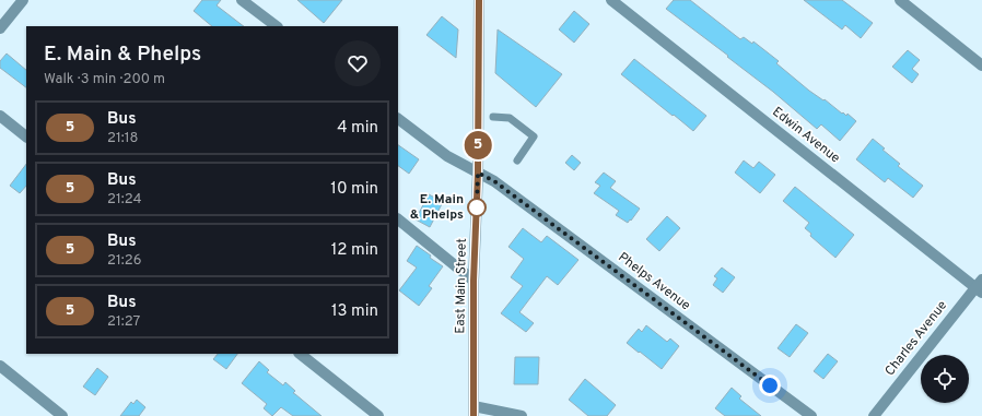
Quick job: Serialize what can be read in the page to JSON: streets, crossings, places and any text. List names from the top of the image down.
{
  "streets": {
    "street": [
      "Edwin Avenue",
      "Phelps Avenue",
      "East Main Street",
      "Charles Avenue"
    ]
  },
  "crossings": [
    ["Edwin Avenue", "Charles Avenue"],
    ["Phelps Avenue", "East Main Street"]
  ],
  "places": ["E. Main & Phelps"],
  "lines": ["bus line 5"],
  "page": {
    "on_map": "5",
    "heading": ["E. Main & Phelps", "Walk · 3 min · 200 m"],
    "list": [
      {
        "mark": "5",
        "name": "Bus",
        "note": "21:18",
        "value": "4 min"
      },
      {
        "mark": "5",
        "name": "Bus",
        "note": "21:24",
        "value": "10 min"
      },
      {
        "mark": "5",
        "name": "Bus",
        "note": "21:26",
        "value": "12 min"
      },
      {
        "mark": "5",
        "name": "Bus",
        "note": "21:27",
        "value": "13 min"
      }
    ]
  }
}
